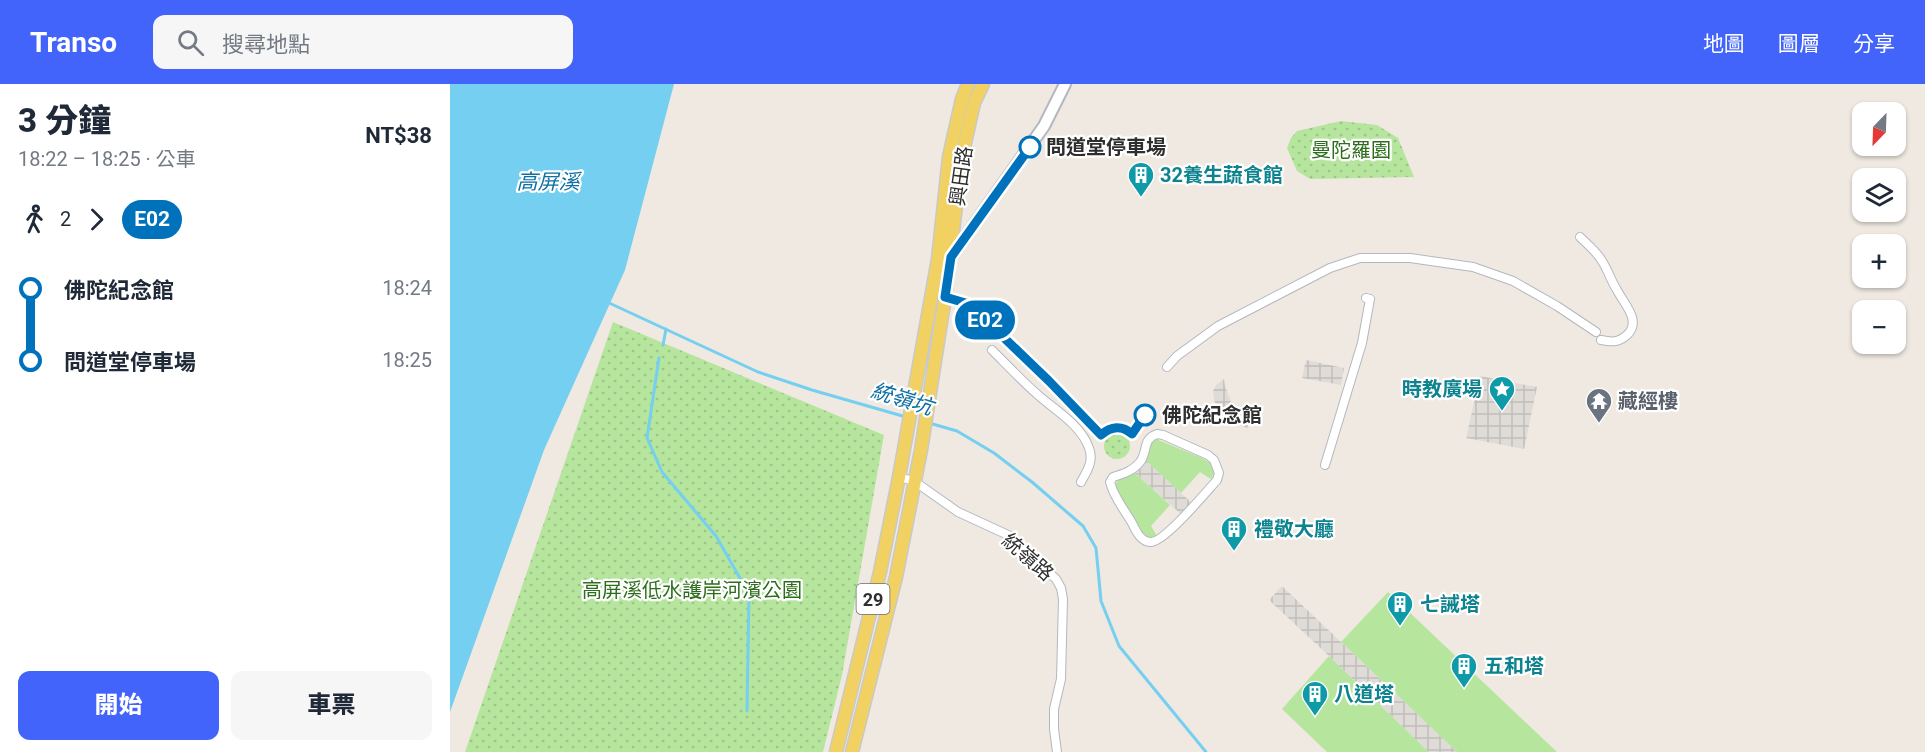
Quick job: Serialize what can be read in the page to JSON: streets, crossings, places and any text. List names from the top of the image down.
{
  "streets": {
    "main road": ["興田路", "29"],
    "street": ["統嶺路"]
  },
  "crossings": [
    ["興田路", "統嶺路"],
    ["興田路", "29"],
    ["統嶺路", "29"]
  ],
  "water": ["高屏溪", "統嶺坑"],
  "parks": ["曼陀羅園", "高屏溪低水護岸河濱公園"],
  "places": {
    "other": ["問道堂停車場", "佛陀紀念館"],
    "building": [
      "32養生蔬食館",
      "禮敬大廳",
      "七誡塔",
      "五和塔",
      "八道塔"
    ],
    "place": ["時教廣場"],
    "temple": ["藏經樓"]
  },
  "lines": ["bus line E02"],
  "north": "bottom left",
  "page": {
    "header": "Transo",
    "search": "搜尋地點",
    "nav": ["地圖", "圖層", "分享"],
    "heading": ["3 分鐘", "18:22 – 18:25 · 公車", "NT$38"],
    "on_map": "E02",
    "map_buttons": ["+", "−"],
    "legs": ["2", "E02"],
    "list": [
      {
        "name": "佛陀紀念館",
        "value": "18:24"
      },
      {
        "name": "問道堂停車場",
        "value": "18:25"
      }
    ],
    "buttons": ["開始", "車票"]
  }
}
